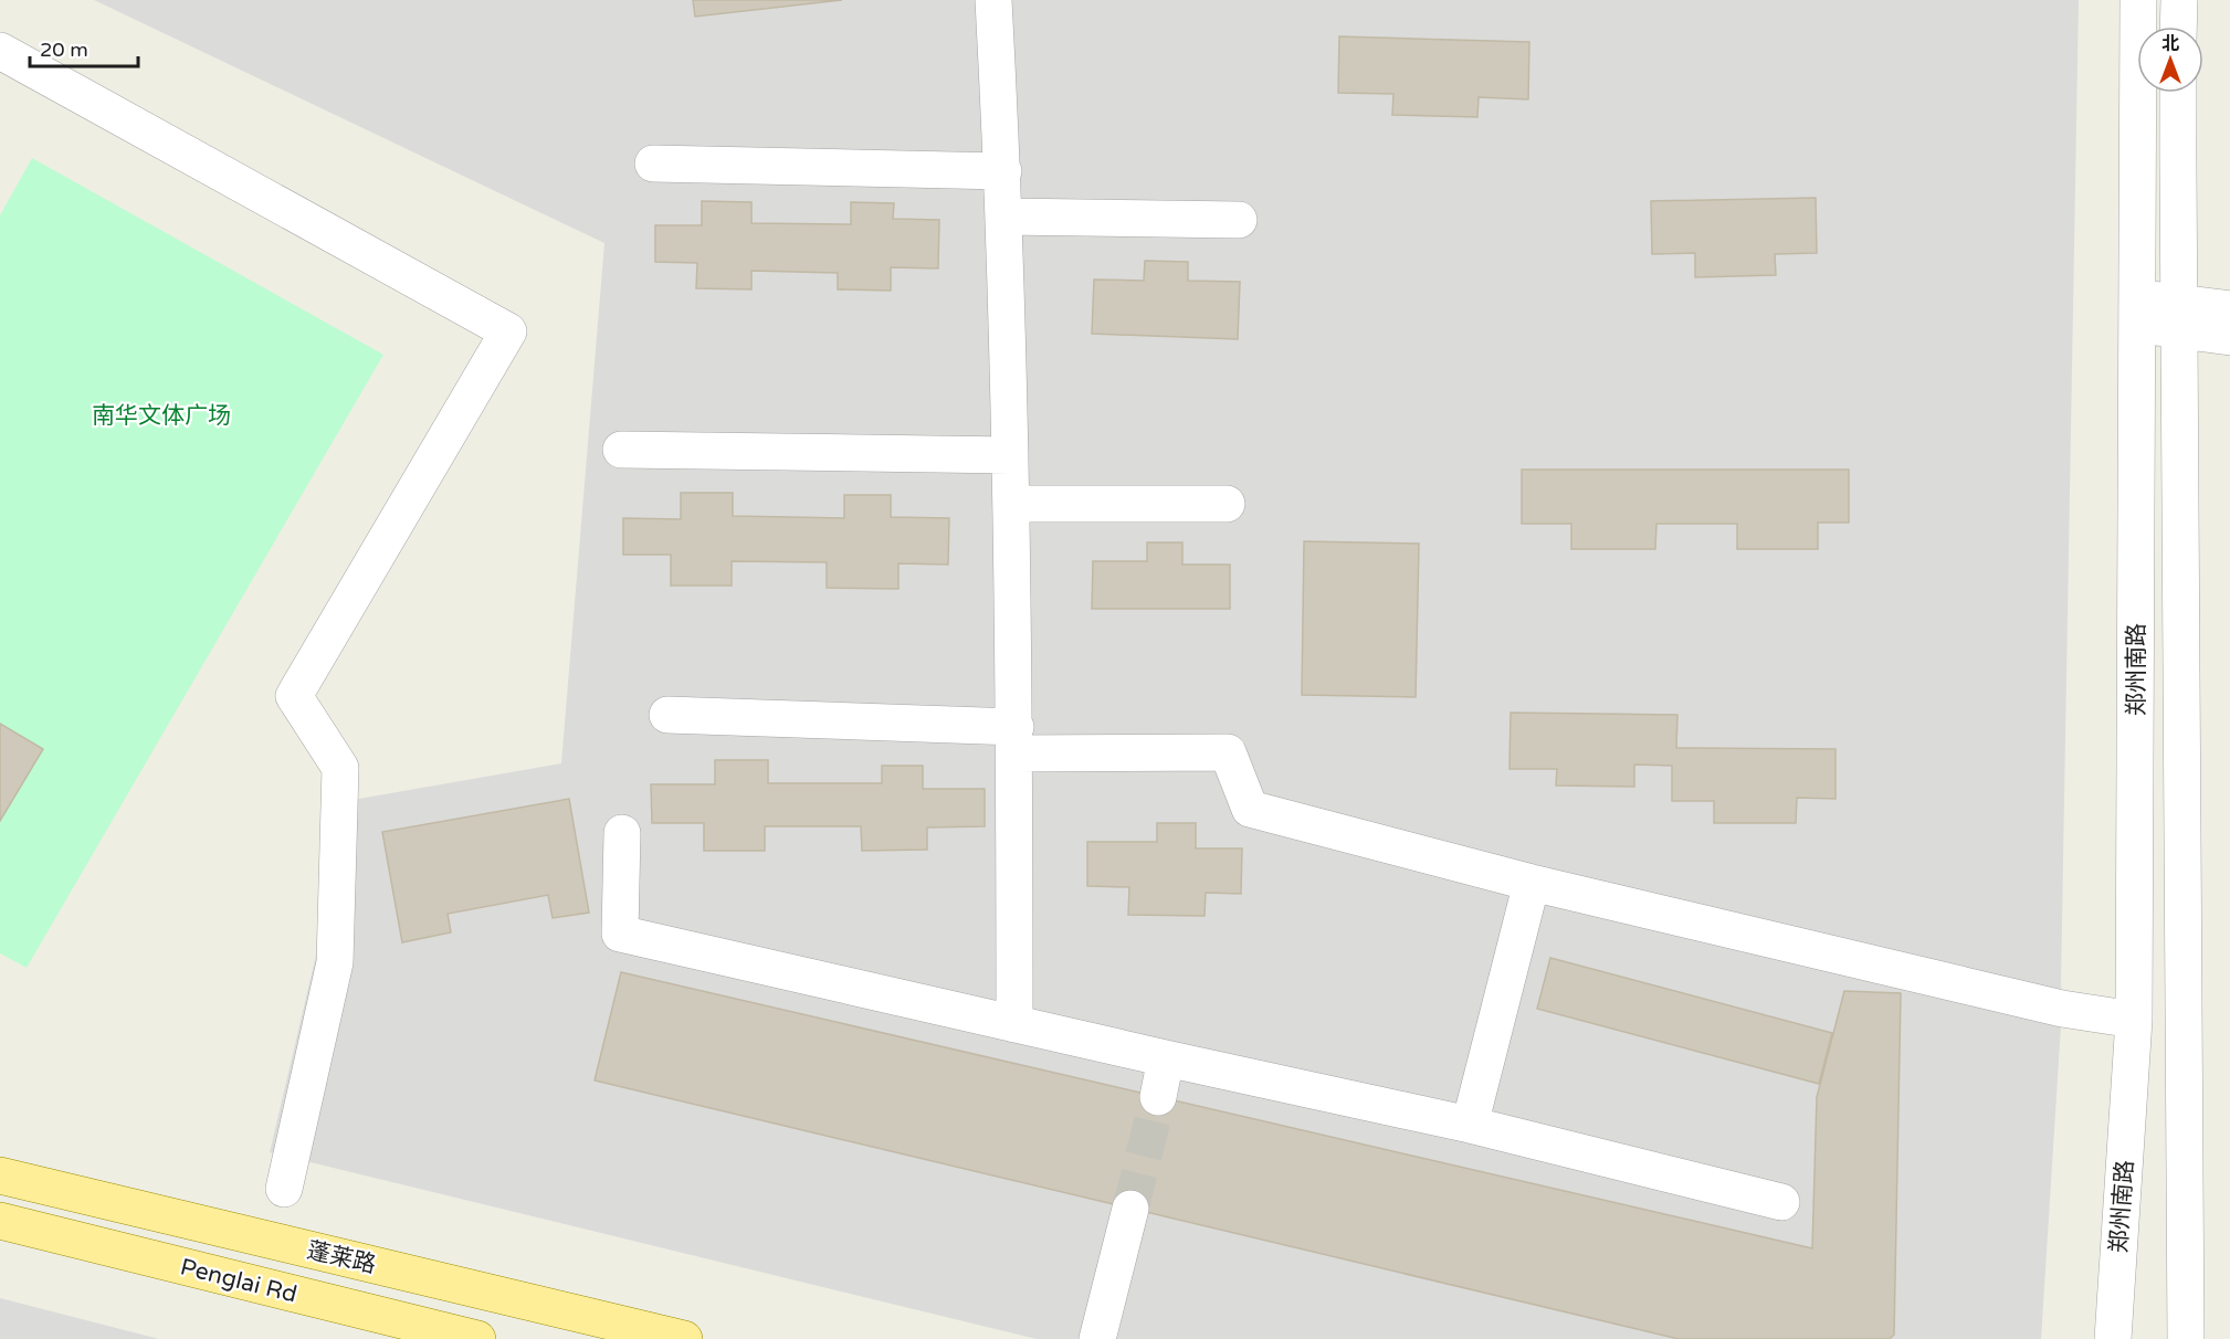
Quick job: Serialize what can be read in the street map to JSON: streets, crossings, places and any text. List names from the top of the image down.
{
  "streets": {
    "main road": ["蓬莱路", "Penglai Rd"],
    "street": ["郑州南路"]
  },
  "parks": ["南华文体广场"],
  "scale_bar": "20 m",
  "north": "top"
}
